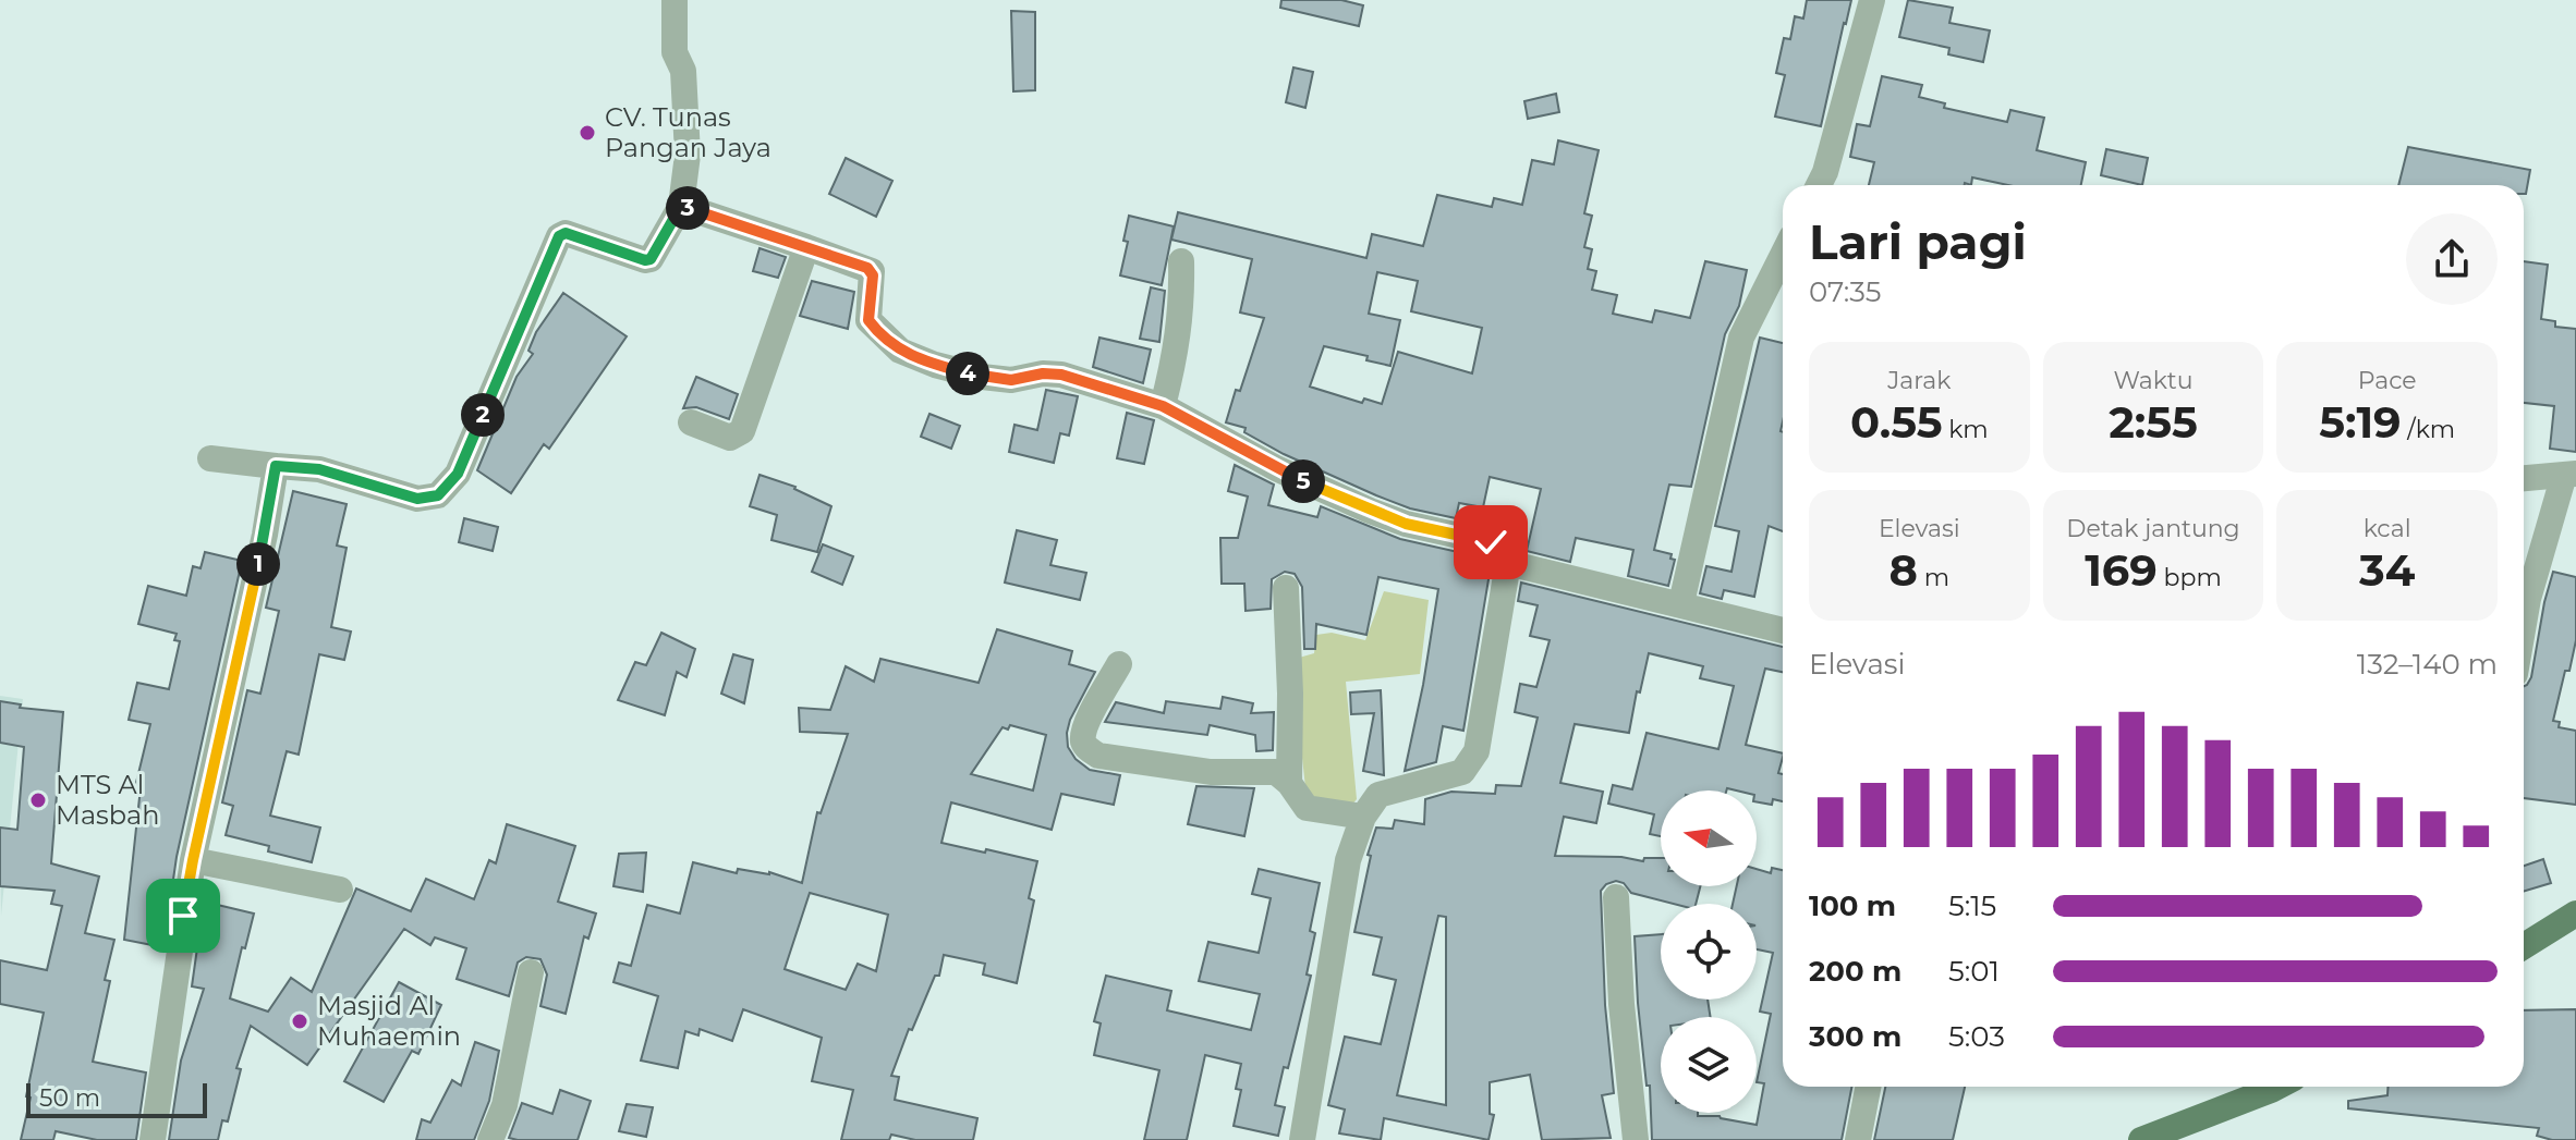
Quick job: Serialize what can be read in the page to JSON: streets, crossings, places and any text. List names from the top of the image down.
{
  "places": ["CV. Tunas Pangan Jaya", "MTS Al Masbah", "Masjid Al Muhaemin"],
  "scale_bar": "50 m",
  "north": "left",
  "page": {
    "heading": ["Lari pagi", "07:35"],
    "pins": [
      "3",
      "4",
      "2",
      "5",
      "1"
    ],
    "stats": [
      ["Jarak", "0.55 km"],
      ["Waktu", "2:55"],
      ["Pace", "5:19 /km"],
      ["Elevasi", "8 m"],
      ["Detak jantung", "169 bpm"],
      ["kcal", "34"]
    ],
    "chart": ["Elevasi", "132–140 m"],
    "list": [
      {
        "name": "100 m",
        "note": "5:15"
      },
      {
        "name": "200 m",
        "note": "5:01"
      },
      {
        "name": "300 m",
        "note": "5:03"
      }
    ],
    "scale": "50 m"
  }
}
